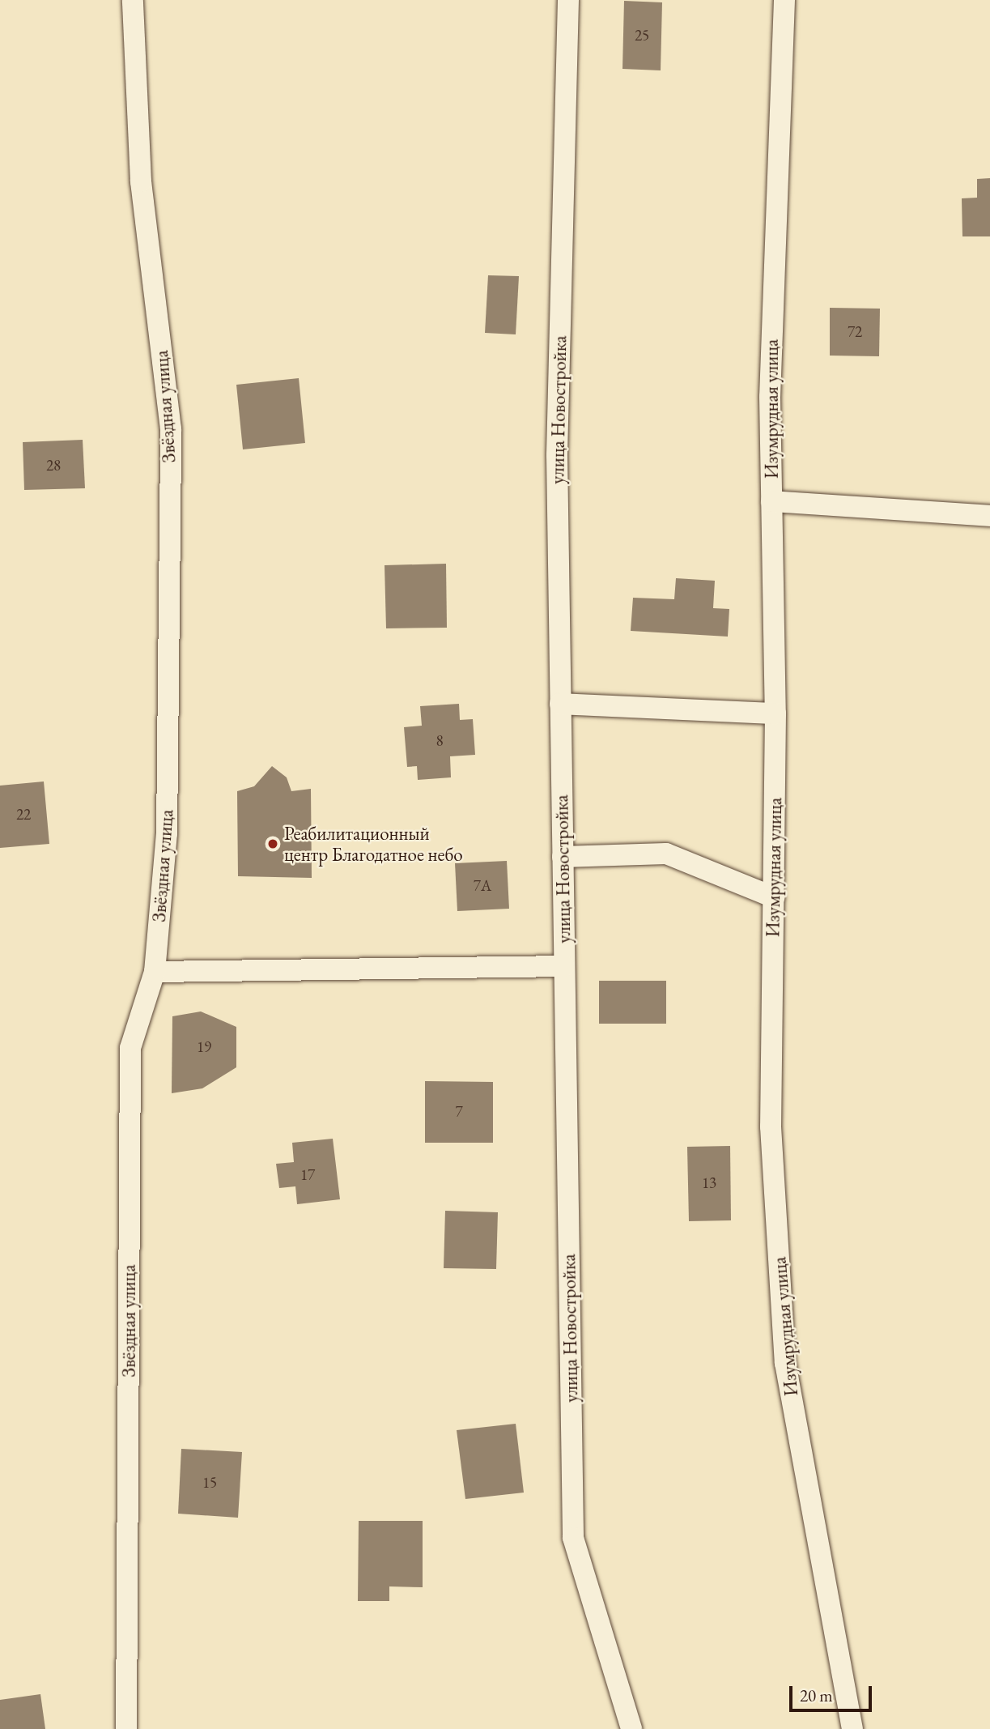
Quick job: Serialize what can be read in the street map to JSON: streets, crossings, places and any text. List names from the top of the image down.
{
  "streets": {
    "street": ["Звёздная улица", "Изумрудная улица", "улица Новостройка"]
  },
  "places": ["Реабилитационный центр Благодатное небо"],
  "house_numbers": [
    "25",
    "72",
    "28",
    "8",
    "22",
    "7А",
    "19",
    "7",
    "17",
    "13",
    "15"
  ],
  "scale_bar": "20 m"
}
